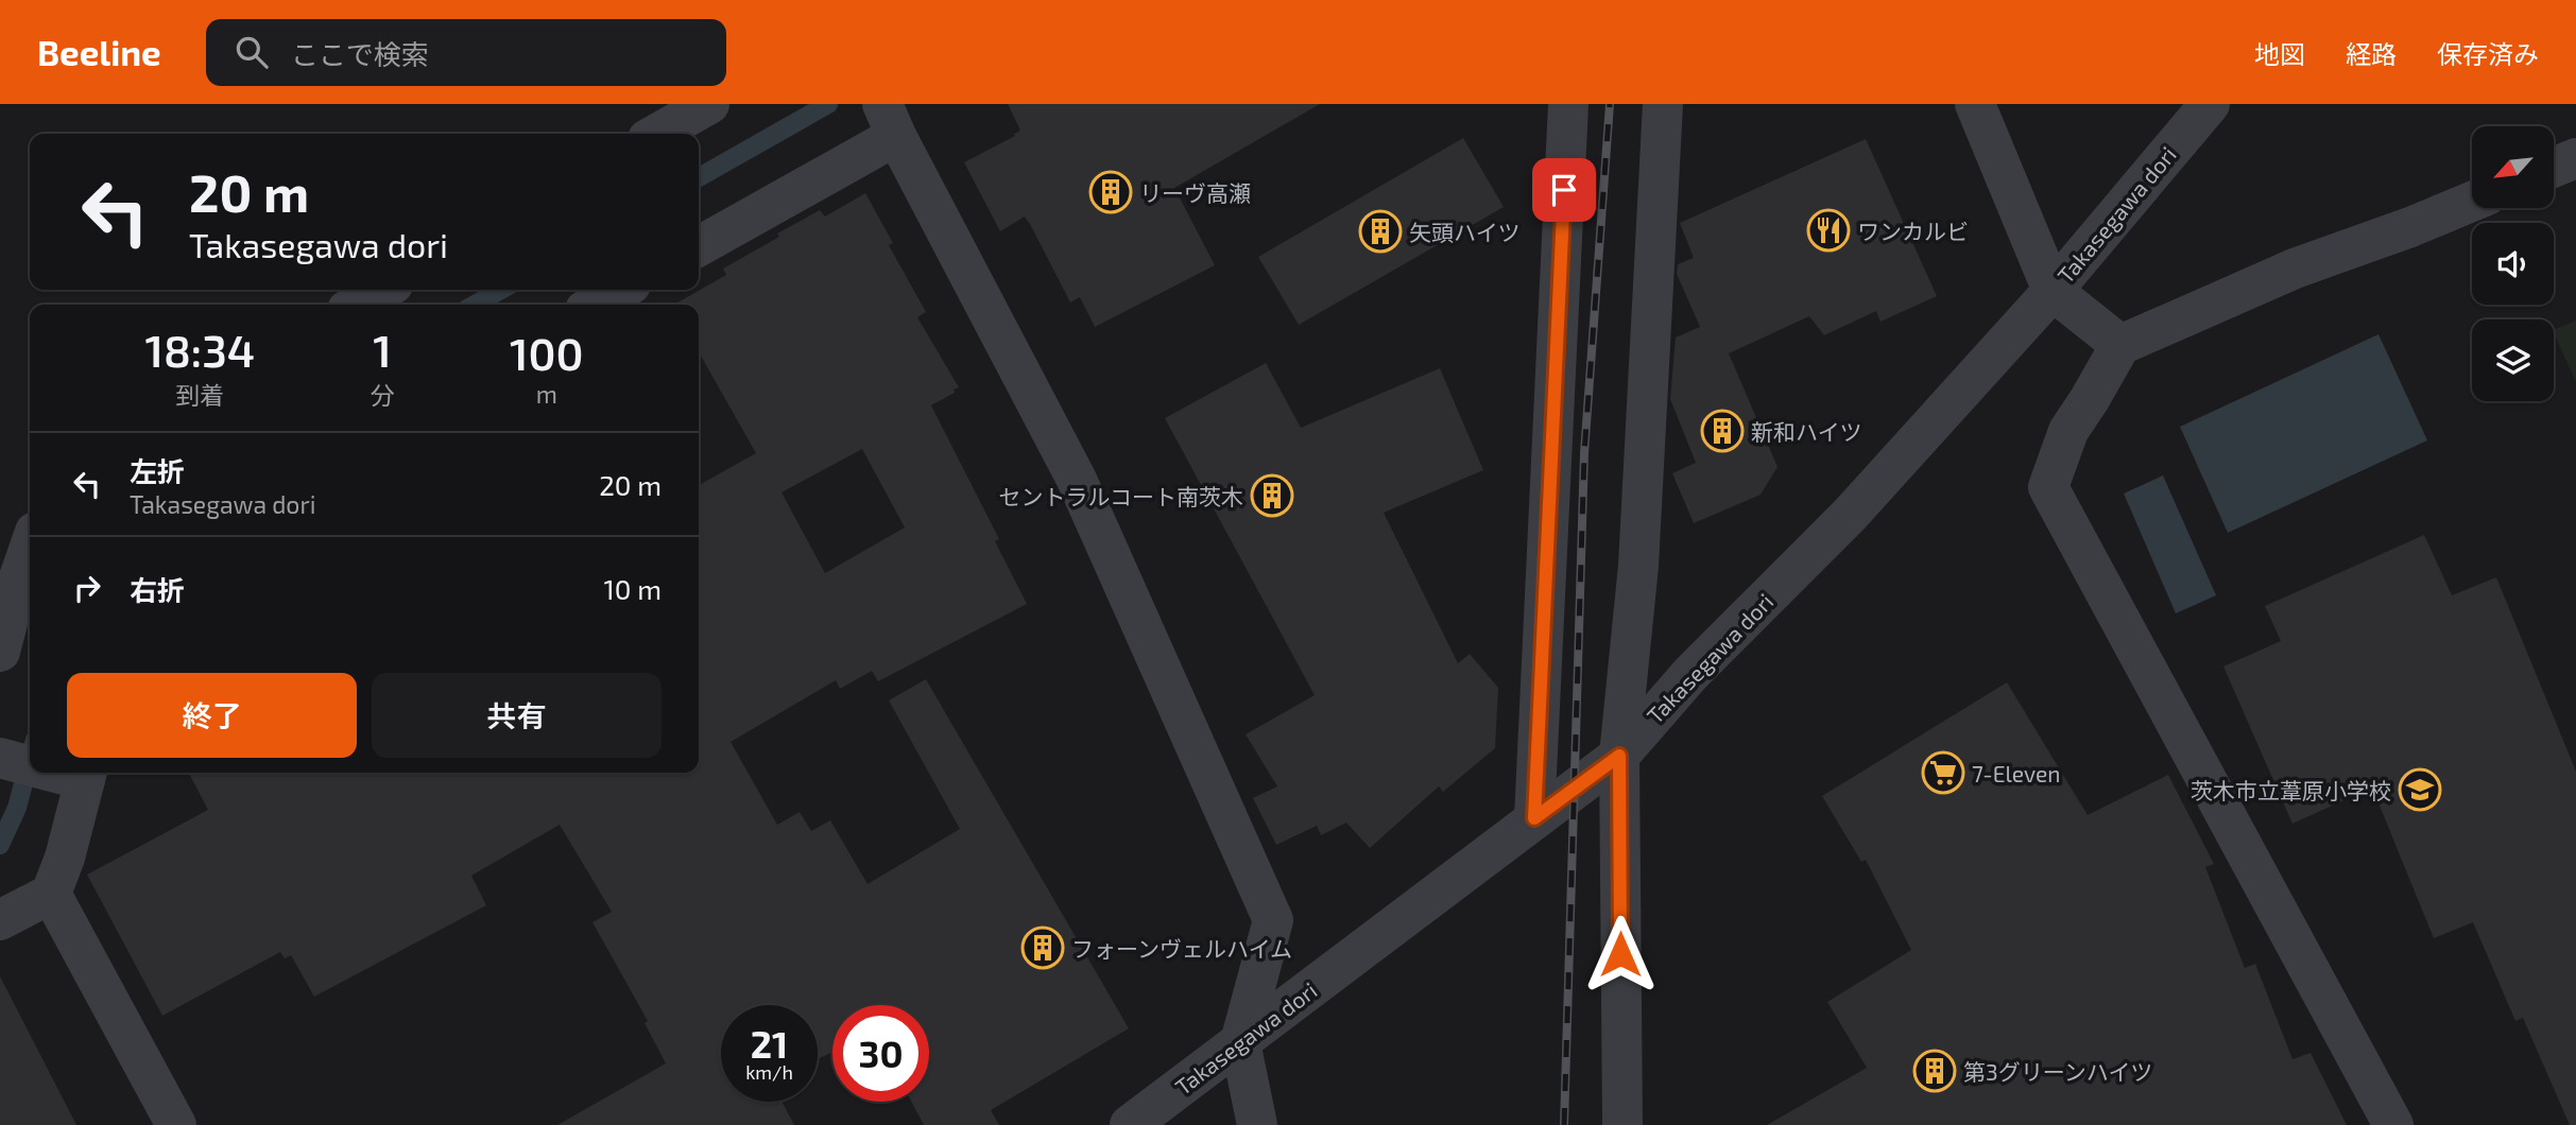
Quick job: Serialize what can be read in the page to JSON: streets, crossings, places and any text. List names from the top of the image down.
{
  "streets": {
    "street": ["Takasegawa dori"]
  },
  "places": {
    "building": [
      "リーヴ高瀬",
      "矢頭ハイツ",
      "新和ハイツ",
      "セントラルコート南茨木",
      "フォーンヴェルハイム",
      "第3グリーンハイツ"
    ],
    "restaurant": ["ワンカルビ"],
    "supermarket": ["7-Eleven"],
    "school or university": ["茨木市立葦原小学校"]
  },
  "north": "bottom left",
  "page": {
    "header": "Beeline",
    "search": "ここで検索",
    "nav": ["地図", "経路", "保存済み"],
    "turn": ["20 m", "Takasegawa dori"],
    "eta": [
      "18:34",
      "到着",
      "1",
      "分",
      "100",
      "m"
    ],
    "list": [
      {
        "name": "左折",
        "note": "Takasegawa dori",
        "value": "20 m"
      },
      {
        "name": "右折",
        "value": "10 m"
      }
    ],
    "buttons": ["終了", "共有"],
    "speed": "21 km/h",
    "limit": "30"
  }
}
